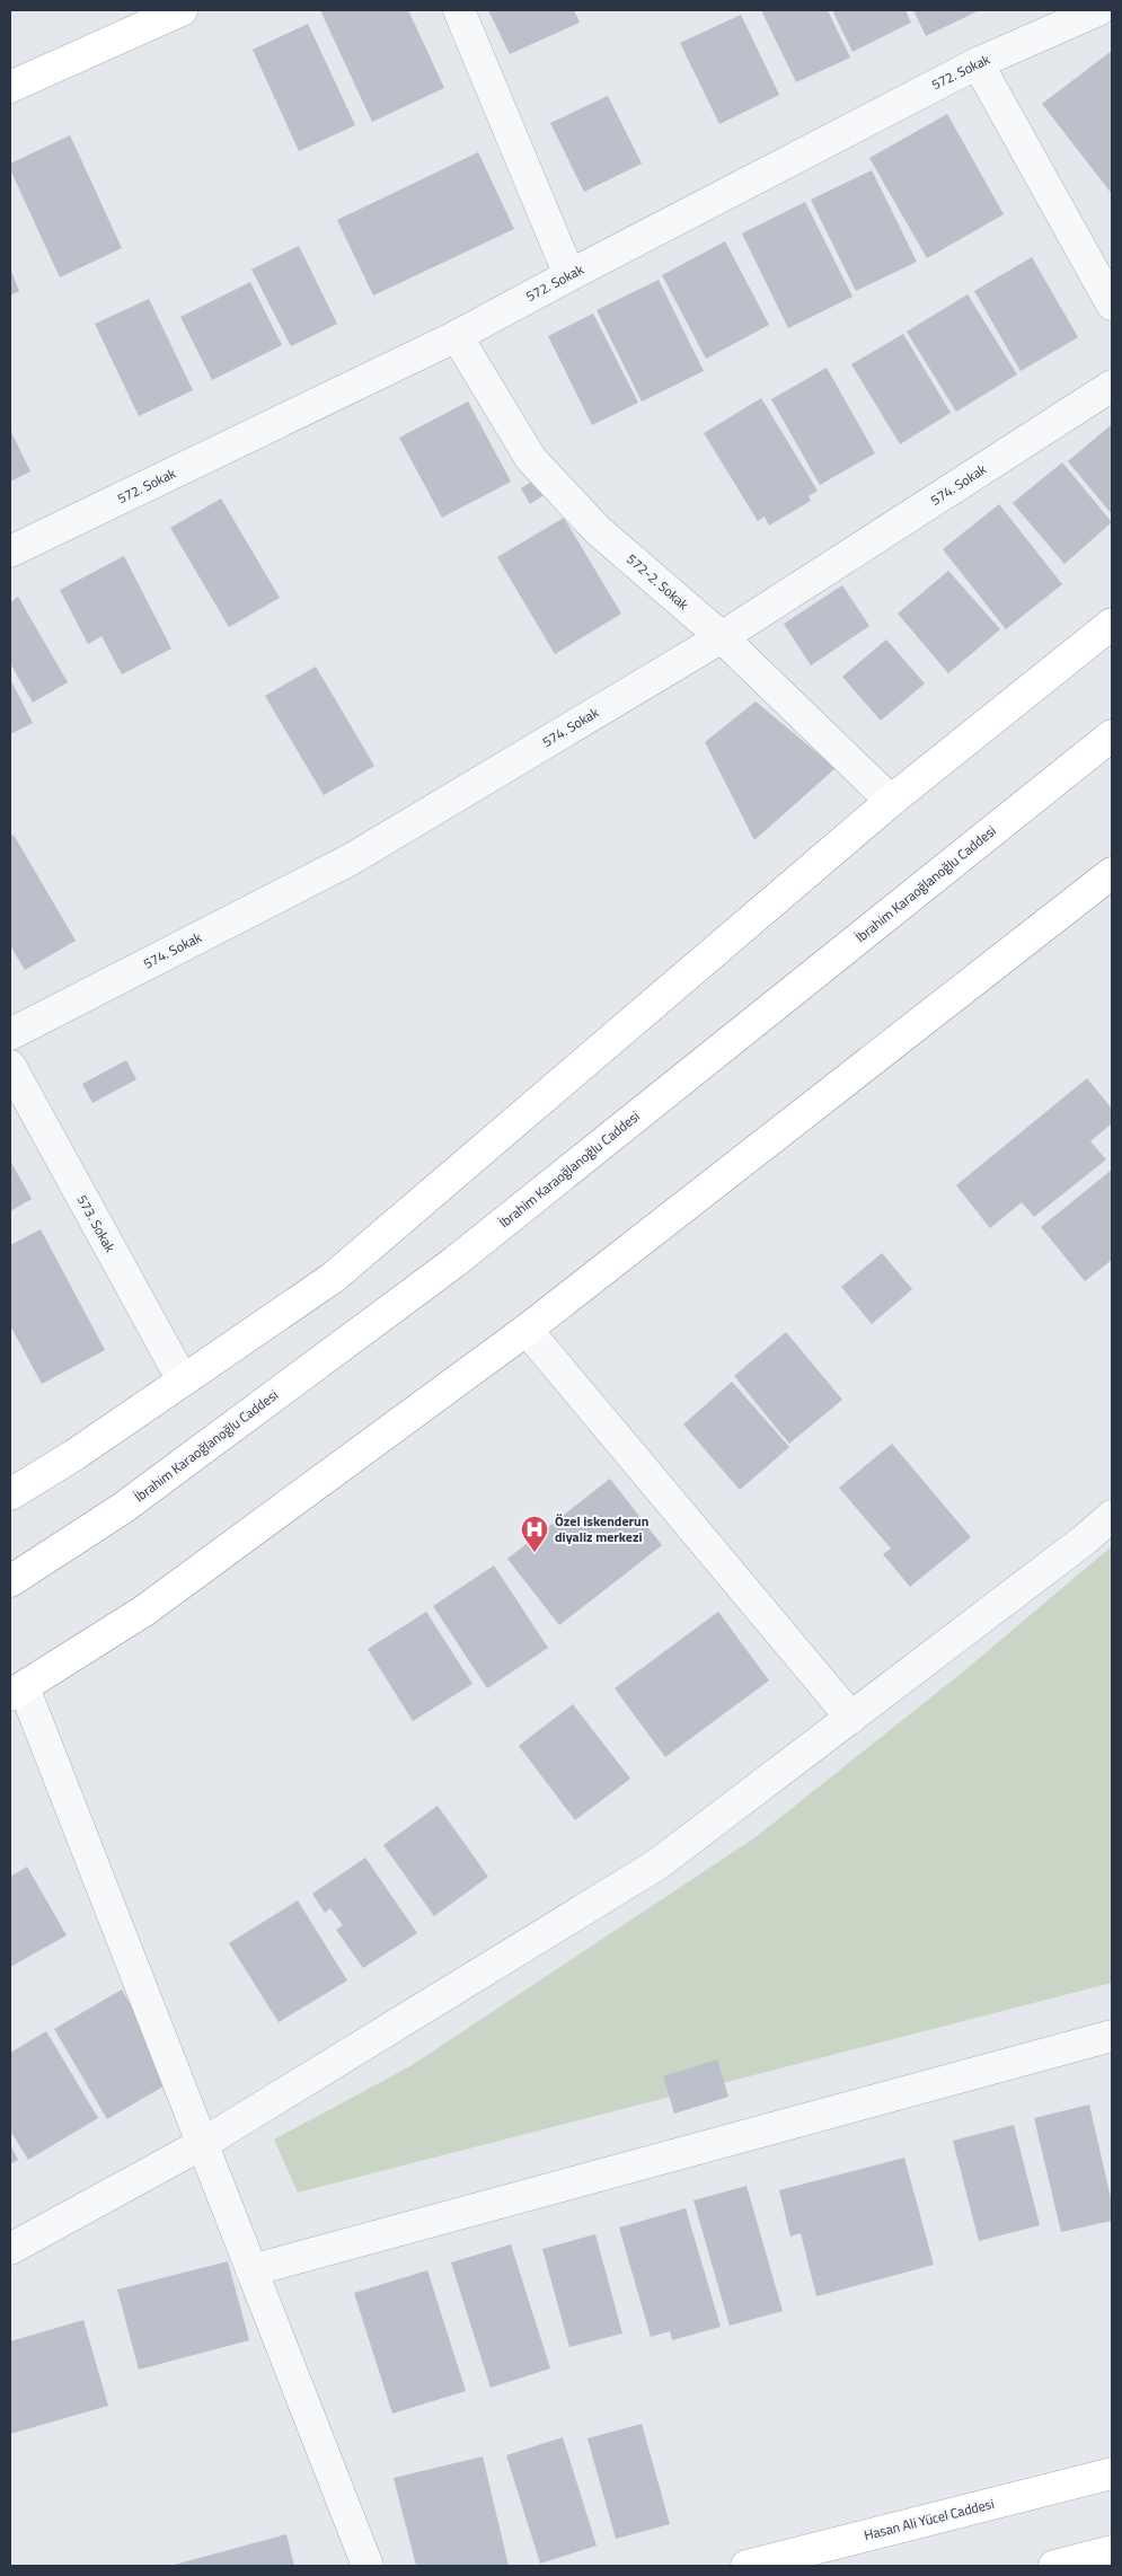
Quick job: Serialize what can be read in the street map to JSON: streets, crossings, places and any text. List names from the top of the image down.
{
  "streets": {
    "main road": ["İbrahim Karaoğlanoğlu Caddesi", "Hasan Ali Yücel Caddesi"],
    "street": [
      "572. Sokak",
      "574. Sokak",
      "572-2. Sokak",
      "573. Sokak"
    ]
  },
  "crossings": [
    ["572. Sokak", "572-2. Sokak"],
    ["574. Sokak", "572-2. Sokak"]
  ],
  "places": {
    "hospital": ["Özel iskenderun diyaliz merkezi"]
  }
}
